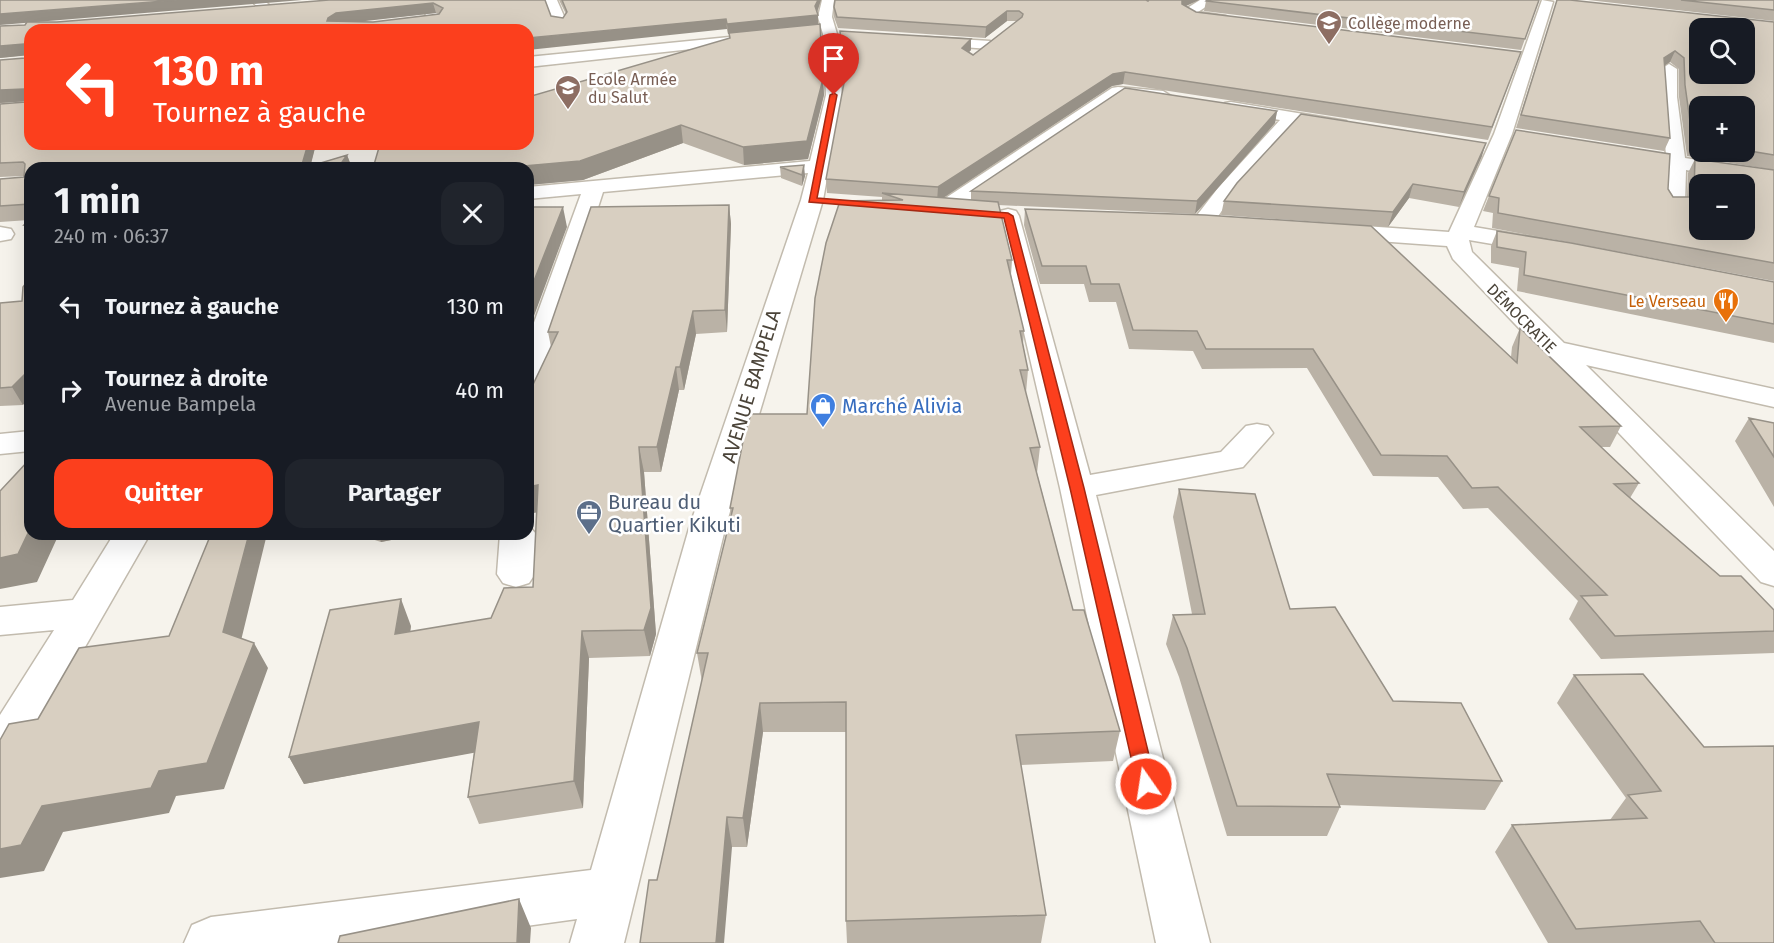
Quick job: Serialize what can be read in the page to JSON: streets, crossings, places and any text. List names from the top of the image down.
{
  "streets": {
    "street": ["DÉMOCRATIE", "AVENUE BAMPELA"]
  },
  "places": {
    "school or university": ["Collège moderne", "Ecole Armée du Salut"],
    "restaurant": ["Le Verseau"],
    "shop": ["Marché Alivia"],
    "office": ["Bureau du Quartier Kikuti"]
  },
  "page": {
    "map_buttons": ["+", "−"],
    "turn": ["130 m", "Tournez à gauche"],
    "heading": ["1 min", "240 m · 06:37"],
    "list": [
      {
        "name": "Tournez à gauche",
        "value": "130 m"
      },
      {
        "name": "Tournez à droite",
        "note": "Avenue Bampela",
        "value": "40 m"
      }
    ],
    "buttons": ["Quitter", "Partager"]
  }
}
